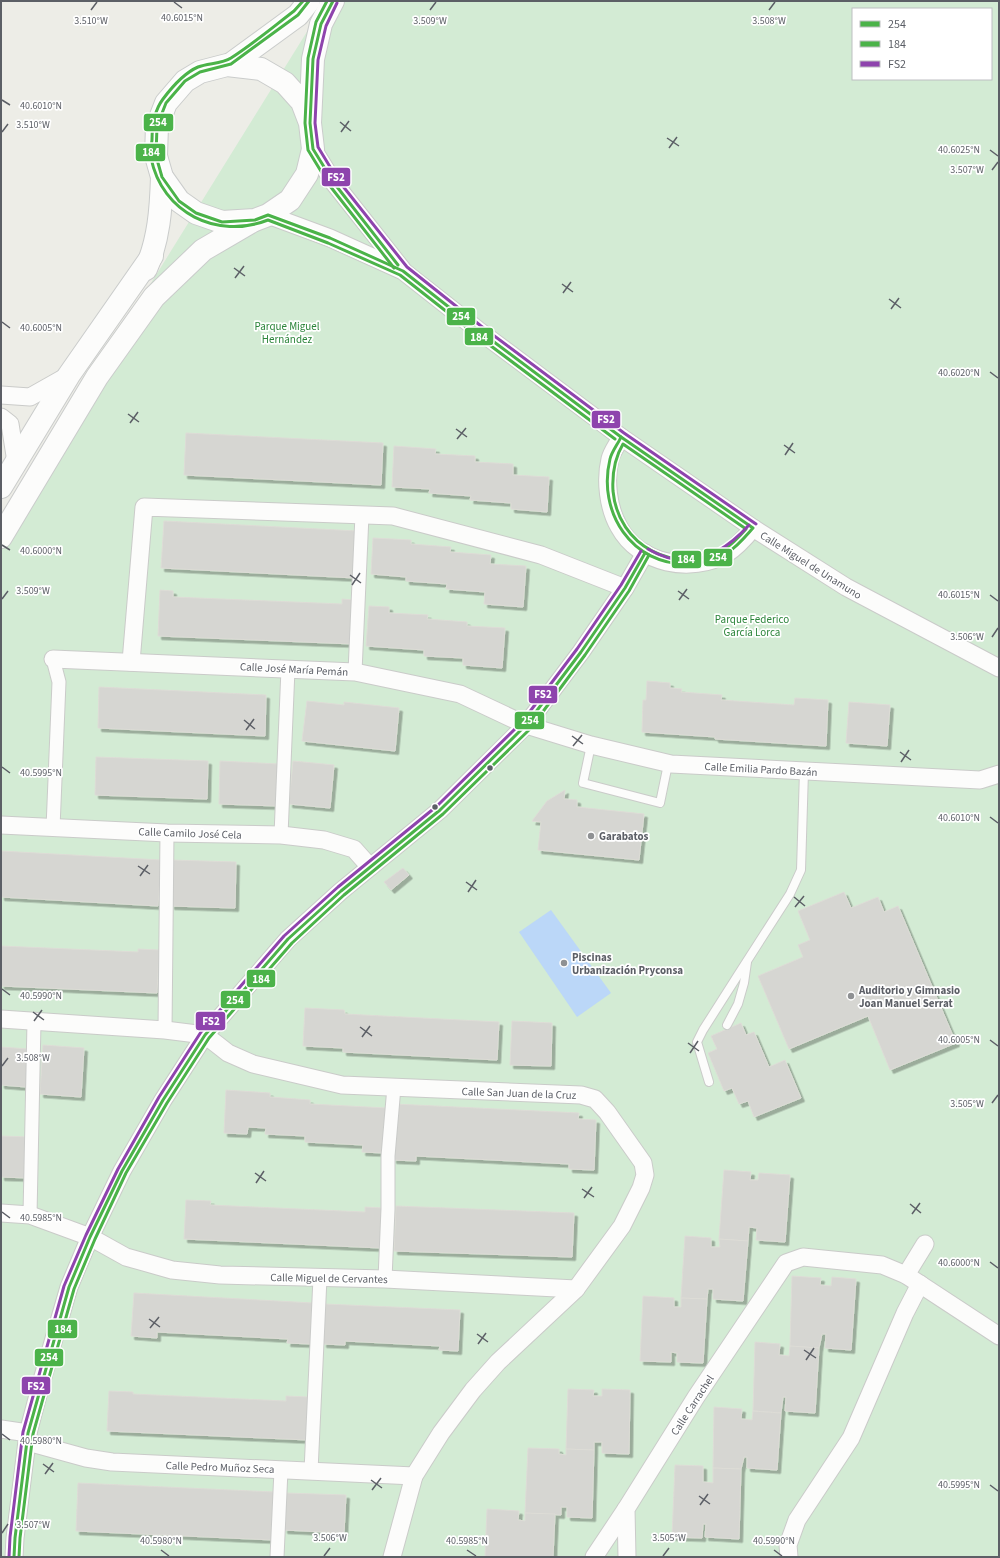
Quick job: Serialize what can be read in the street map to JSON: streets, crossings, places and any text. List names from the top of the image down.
{
  "streets": {
    "street": [
      "Calle Miguel de Unamuno",
      "Calle José María Pemán",
      "Calle Emilia Pardo Bazán",
      "Calle Camilo José Cela",
      "Calle San Juan de la Cruz",
      "Calle Miguel de Cervantes",
      "Calle Carrachel",
      "Calle Pedro Muñoz Seca"
    ]
  },
  "crossings": [
    ["Calle José María Pemán", "Calle Emilia Pardo Bazán"],
    ["Calle San Juan de la Cruz", "Calle Miguel de Cervantes"],
    ["Calle San Juan de la Cruz", "Calle Pedro Muñoz Seca"]
  ],
  "parks": ["Parque Miguel Hernández", "Parque Federico García Lorca"],
  "places": ["Garabatos", "Piscinas Urbanización Pryconsa", "Auditorio y Gimnasio Joan Manuel Serrat"],
  "lines": ["transit line 254", "transit line 184", "transit line FS2"],
  "legend": ["254", "184", "FS2"],
  "coordinates": [
    "40.6015°N",
    "3.510°W",
    "3.509°W",
    "3.508°W",
    "40.6010°N",
    "40.6025°N",
    "3.507°W",
    "40.6005°N",
    "40.6020°N",
    "40.6000°N",
    "3.506°W",
    "40.5995°N",
    "40.5990°N",
    "3.505°W",
    "40.5985°N",
    "40.5980°N"
  ]
}
